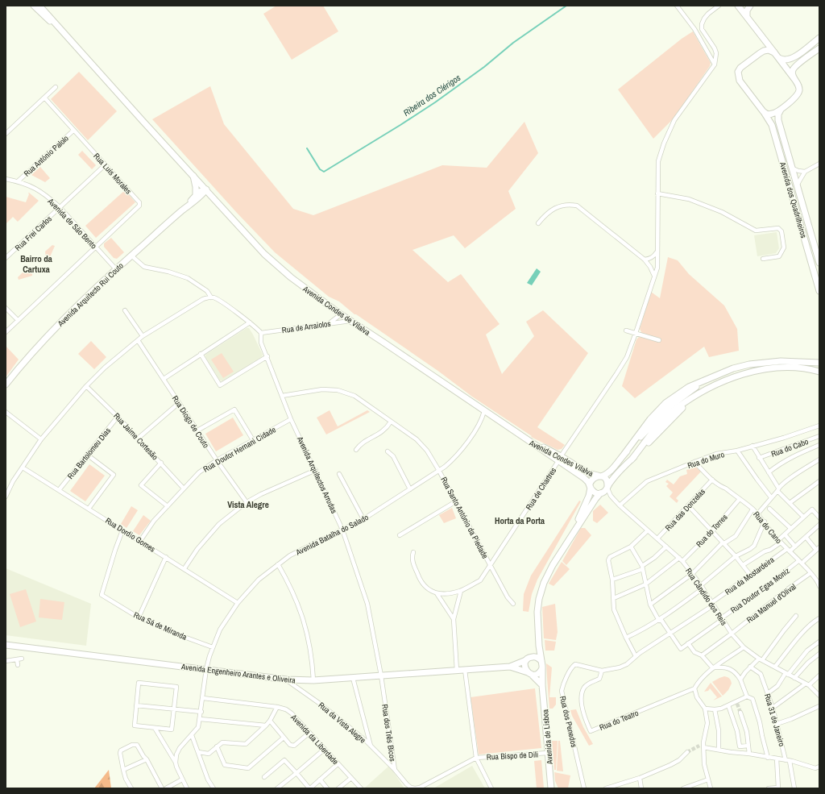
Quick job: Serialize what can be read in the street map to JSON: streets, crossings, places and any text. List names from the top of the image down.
{
  "streets": {
    "main road": [
      "Avenida dos Quadrilheiros",
      "Avenida Arquitecto Rui Couto",
      "Avenida Condes de Vilalva",
      "Avenida Condes Vilalva",
      "Avenida Engenheiro Arantes e Oliveira",
      "Avenida de Lisboa"
    ],
    "street": [
      "Rua António Palolo",
      "Rua Luís Morales",
      "Avenida de São Bento",
      "Rua Frei Carlos",
      "Rua de Arraiolos",
      "Rua Diogo de Couto",
      "Rua Jaime Cortesão",
      "Rua do Cabo",
      "Rua Doutor Hernani Cidade",
      "Rua Bartolomeu Dias",
      "Rua do Muro",
      "Avenida Arquitectos Arrudas",
      "Rua de Chartres",
      "Rua das Donzelas",
      "Rua Santo António da Piedade",
      "Rua do Cano",
      "Rua do Torres",
      "Rua Dordio Gomes",
      "Avenida Batalha do Salado",
      "Rua da Mostardeira",
      "Rua Doutor Egas Moniz",
      "Rua Cândido dos Reis",
      "Rua Manuel d'Olival",
      "Rua Sá de Miranda",
      "Rua do Teatro",
      "Rua 31 de Janeiro",
      "Rua dos Penedos",
      "Rua da Vista Alegre",
      "Rua dos Três Bicos",
      "Avenida da Liberdade",
      "Rua Bispo de Dili"
    ]
  },
  "crossings": [
    ["Rua António Palolo", "Rua Luís Morales"],
    ["Rua António Palolo", "Avenida de São Bento"],
    ["Rua Luís Morales", "Avenida de São Bento"],
    ["Rua Luís Morales", "Rua Frei Carlos"],
    ["Avenida de São Bento", "Rua Frei Carlos"],
    ["Avenida de São Bento", "Avenida Arquitecto Rui Couto"],
    ["Avenida Arquitecto Rui Couto", "Avenida Condes de Vilalva"],
    ["Avenida Condes de Vilalva", "Rua de Arraiolos"],
    ["Avenida Condes de Vilalva", "Avenida Condes Vilalva"],
    ["Avenida Condes de Vilalva", "Avenida Batalha do Salado"],
    ["Rua de Arraiolos", "Avenida Arquitectos Arrudas"],
    ["Rua Diogo de Couto", "Rua Doutor Hernani Cidade"],
    ["Rua Jaime Cortesão", "Rua Doutor Hernani Cidade"],
    ["Rua Jaime Cortesão", "Rua Bartolomeu Dias"],
    ["Rua Doutor Hernani Cidade", "Avenida Arquitectos Arrudas"],
    ["Rua Doutor Hernani Cidade", "Rua Dordio Gomes"],
    ["Rua Bartolomeu Dias", "Rua Dordio Gomes"],
    ["Avenida Condes Vilalva", "Rua de Chartres"],
    ["Avenida Condes Vilalva", "Avenida Batalha do Salado"],
    ["Avenida Condes Vilalva", "Rua Cândido dos Reis"],
    ["Rua do Muro", "Rua do Cano"],
    ["Rua do Muro", "Rua Cândido dos Reis"],
    ["Avenida Arquitectos Arrudas", "Rua Santo António da Piedade"],
    ["Avenida Arquitectos Arrudas", "Avenida Batalha do Salado"],
    ["Avenida Arquitectos Arrudas", "Avenida Engenheiro Arantes e Oliveira"],
    ["Avenida Arquitectos Arrudas", "Rua dos Três Bicos"],
    ["Rua de Chartres", "Rua Santo António da Piedade"],
    ["Rua das Donzelas", "Rua do Cano"],
    ["Rua das Donzelas", "Rua Cândido dos Reis"],
    ["Rua Santo António da Piedade", "Avenida Batalha do Salado"],
    ["Rua do Cano", "Rua do Torres"],
    ["Rua do Cano", "Rua da Mostardeira"],
    ["Rua do Cano", "Rua Doutor Egas Moniz"],
    ["Rua do Cano", "Rua Manuel d'Olival"],
    ["Rua do Torres", "Rua Cândido dos Reis"],
    ["Rua Dordio Gomes", "Avenida Batalha do Salado"],
    ["Rua Dordio Gomes", "Rua Sá de Miranda"],
    ["Avenida Batalha do Salado", "Rua Sá de Miranda"],
    ["Avenida Batalha do Salado", "Avenida Engenheiro Arantes e Oliveira"],
    ["Avenida Batalha do Salado", "Avenida da Liberdade"],
    ["Rua da Mostardeira", "Rua Cândido dos Reis"],
    ["Rua da Mostardeira", "Rua dos Penedos"],
    ["Rua Doutor Egas Moniz", "Rua Cândido dos Reis"],
    ["Rua Cândido dos Reis", "Rua Manuel d'Olival"],
    ["Avenida Engenheiro Arantes e Oliveira", "Rua da Vista Alegre"],
    ["Avenida Engenheiro Arantes e Oliveira", "Rua dos Três Bicos"],
    ["Avenida Engenheiro Arantes e Oliveira", "Avenida de Lisboa"],
    ["Rua do Teatro", "Rua dos Penedos"],
    ["Rua da Vista Alegre", "Rua dos Três Bicos"],
    ["Rua dos Três Bicos", "Rua Bispo de Dili"],
    ["Avenida de Lisboa", "Rua Bispo de Dili"]
  ],
  "districts": ["Bairro da Cartuxa", "Vista Alegre", "Horta da Porta"],
  "water": ["Ribeira dos Clérigos"]
}
